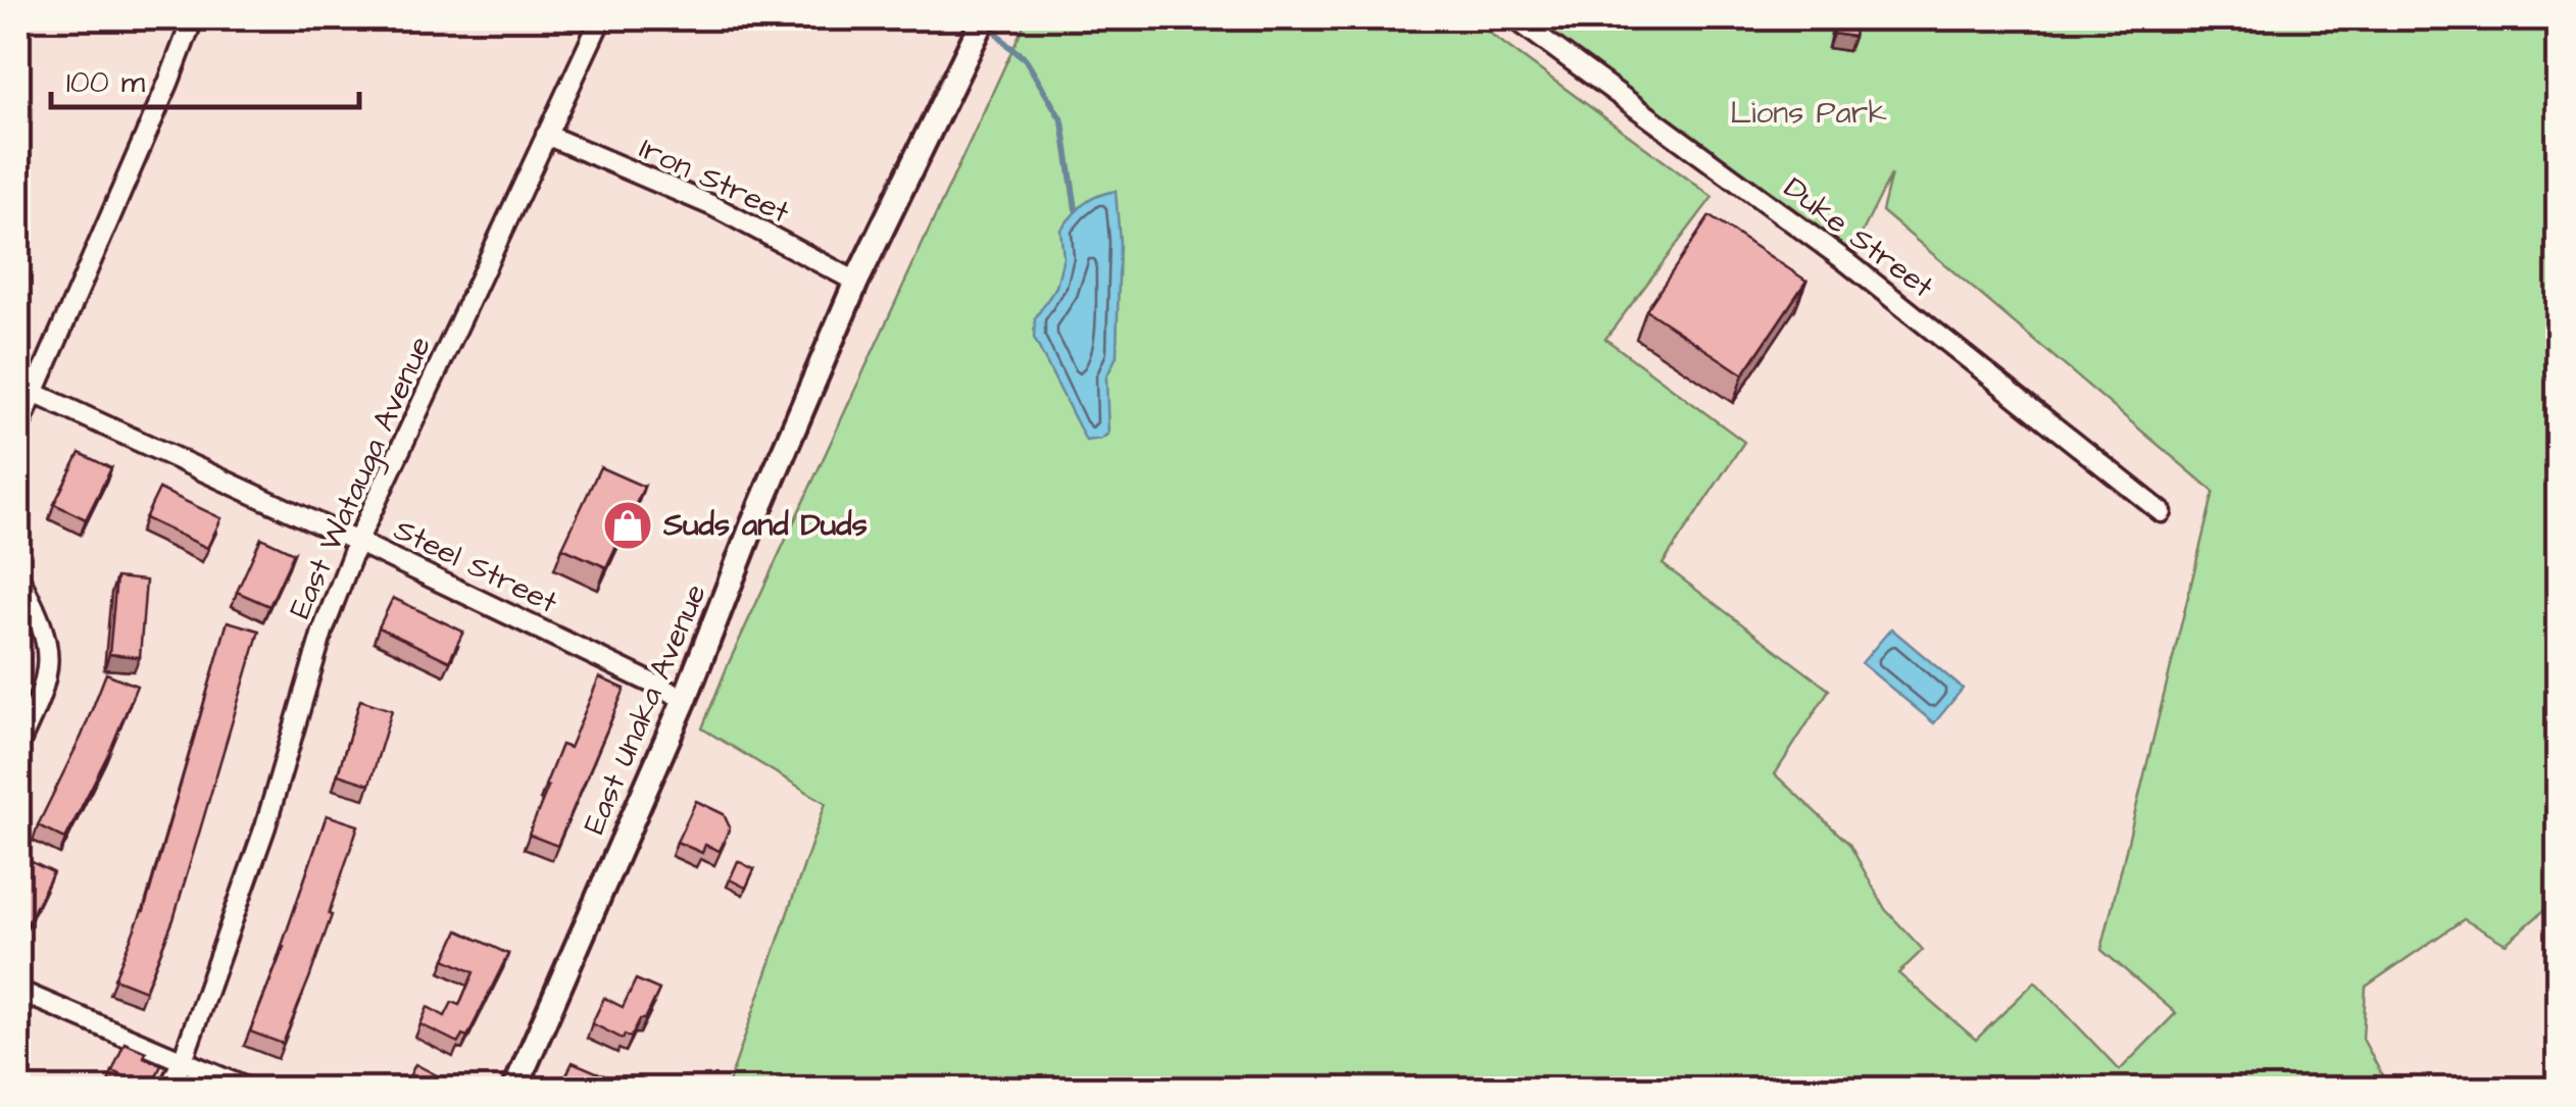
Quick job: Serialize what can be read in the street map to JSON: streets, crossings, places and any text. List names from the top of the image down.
{
  "streets": {
    "main road": ["East Unaka Avenue"],
    "street": [
      "Iron Street",
      "Duke Street",
      "East Watauga Avenue",
      "Steel Street"
    ]
  },
  "crossings": [
    ["Iron Street", "East Watauga Avenue"],
    ["Iron Street", "East Unaka Avenue"],
    ["East Watauga Avenue", "Steel Street"],
    ["Steel Street", "East Unaka Avenue"]
  ],
  "parks": ["Lions Park"],
  "places": {
    "shop": ["Suds and Duds"]
  },
  "scale_bar": "100 m"
}
